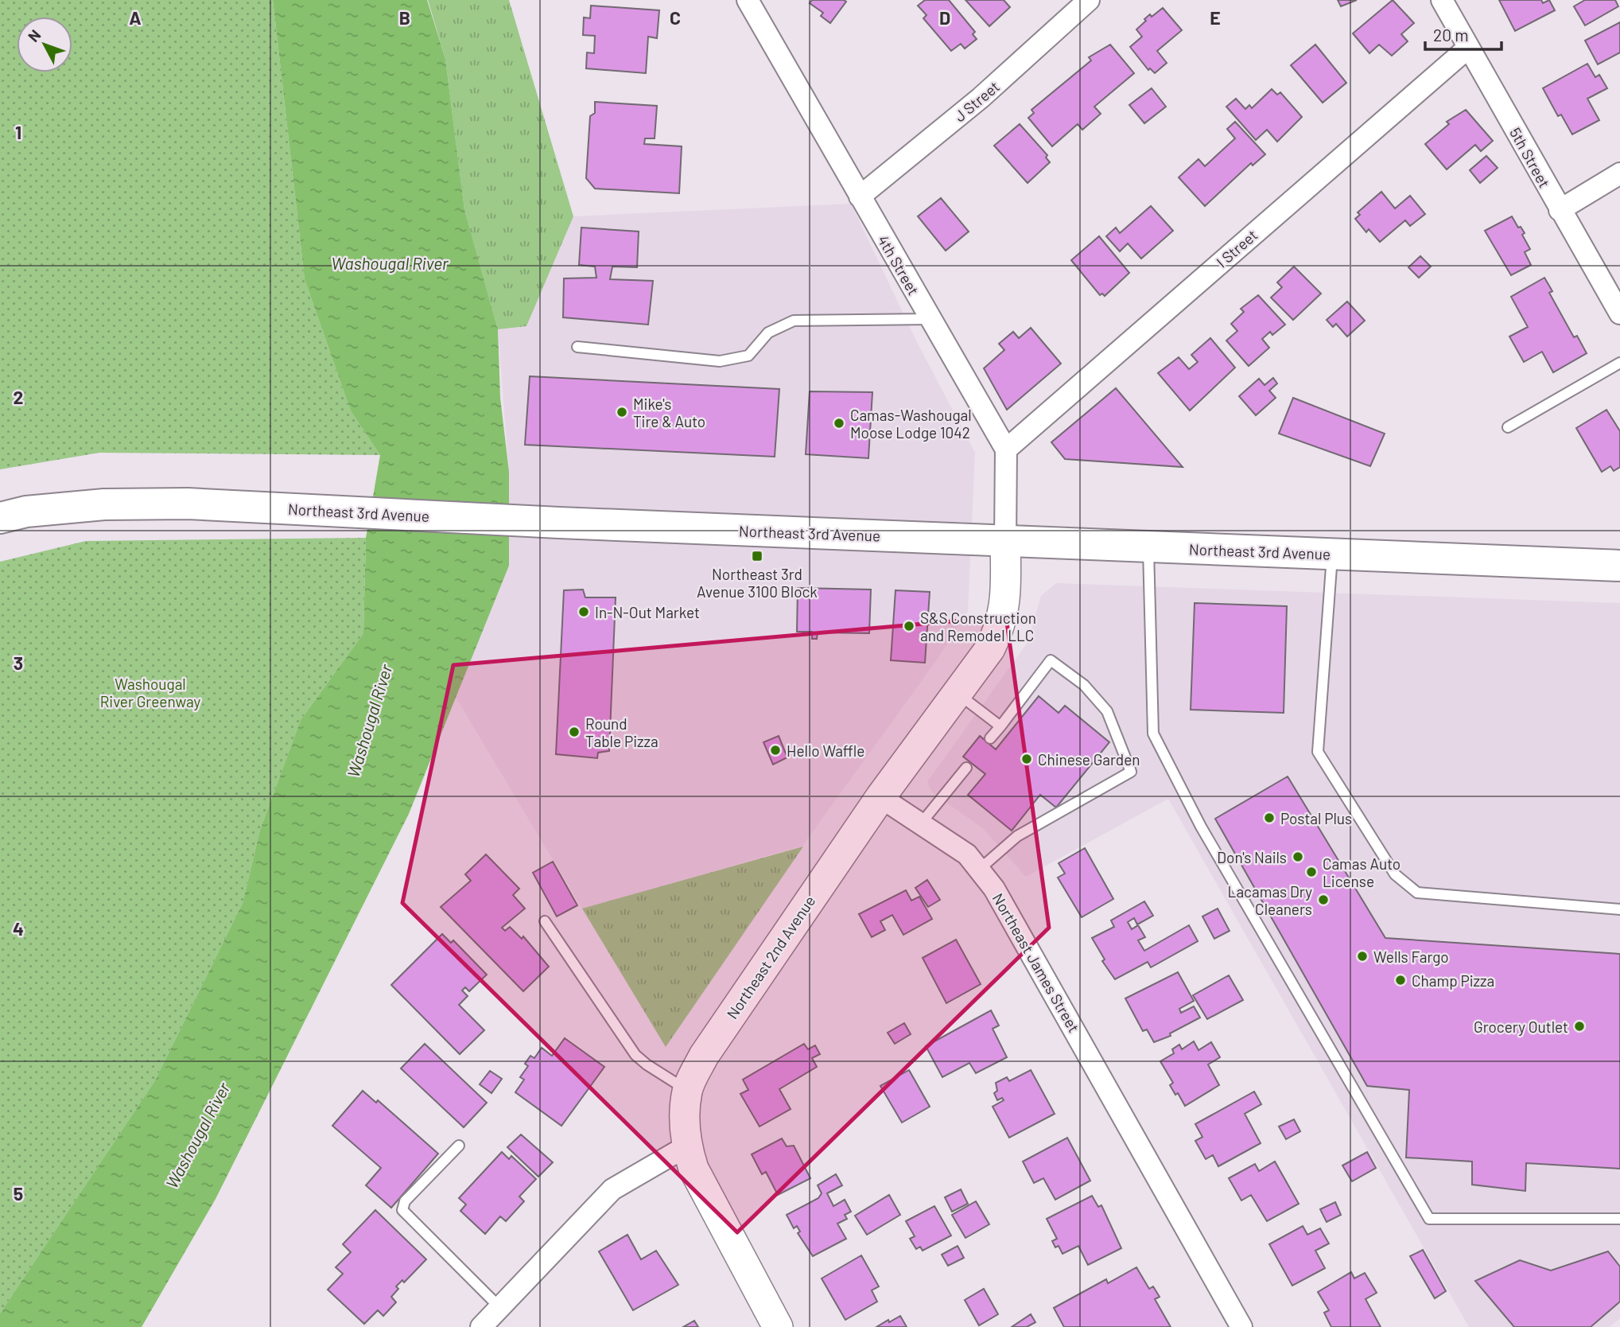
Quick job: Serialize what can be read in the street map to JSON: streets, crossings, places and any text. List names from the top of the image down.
{
  "streets": {
    "main road": ["Northeast 3rd Avenue"],
    "street": [
      "J Street",
      "5th Street",
      "I Street",
      "4th Street",
      "Northeast 2nd Avenue",
      "Northeast James Street"
    ]
  },
  "crossings": [
    ["J Street", "4th Street"],
    ["5th Street", "I Street"],
    ["I Street", "4th Street"],
    ["Northeast 3rd Avenue", "Northeast 2nd Avenue"],
    ["Northeast 2nd Avenue", "Northeast James Street"]
  ],
  "water": ["Washougal River"],
  "parks": ["Washougal River Greenway"],
  "places": {
    "other": [
      "Mike's Tire & Auto",
      "Camas-Washougal Moose Lodge 1042",
      "In-N-Out Market",
      "S&S Construction and Remodel LLC",
      "Round Table Pizza",
      "Hello Waffle",
      "Chinese Garden",
      "Postal Plus",
      "Don's Nails",
      "Camas Auto License",
      "Lacamas Dry Cleaners",
      "Wells Fargo",
      "Champ Pizza",
      "Grocery Outlet"
    ],
    "transit": ["Northeast 3rd Avenue 3100 Block"]
  },
  "scale_bar": "20 m",
  "north": "top left",
  "grid": {
    "columns": [
      "A",
      "B",
      "C",
      "D",
      "E"
    ],
    "rows": [
      "1",
      "2",
      "3",
      "4",
      "5"
    ]
  }
}
